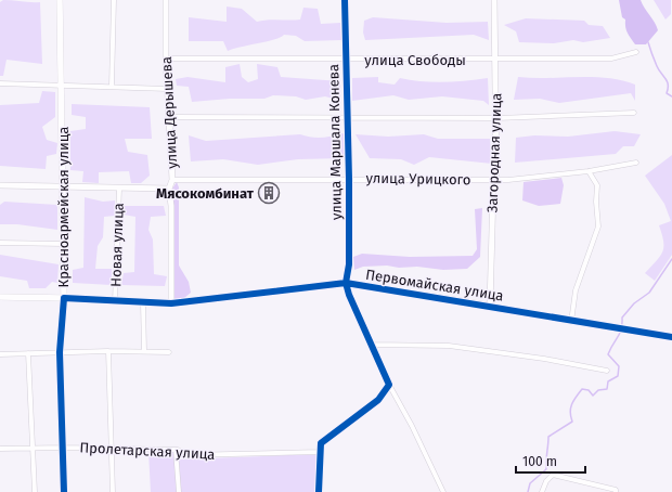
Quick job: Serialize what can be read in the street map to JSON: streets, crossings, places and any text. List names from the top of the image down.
{
  "streets": {
    "main road": ["Красноармейская улица", "Первомайская улица"],
    "street": [
      "улица Свободы",
      "улица Дерышева",
      "улица Маршала Конева",
      "Загородная улица",
      "улица Урицкого",
      "Новая улица",
      "Пролетарская улица"
    ]
  },
  "crossings": [
    ["улица Свободы", "улица Дерышева"],
    ["улица Свободы", "улица Маршала Конева"],
    ["улица Свободы", "Загородная улица"],
    ["улица Дерышева", "улица Урицкого"],
    ["улица Дерышева", "Первомайская улица"],
    ["улица Маршала Конева", "улица Урицкого"],
    ["улица Маршала Конева", "Первомайская улица"],
    ["Загородная улица", "улица Урицкого"],
    ["Загородная улица", "Первомайская улица"],
    ["Красноармейская улица", "Первомайская улица"],
    ["Красноармейская улица", "Пролетарская улица"],
    ["Новая улица", "Первомайская улица"]
  ],
  "places": {
    "building": ["Мясокомбинат"]
  },
  "scale_bar": "100 m"
}
